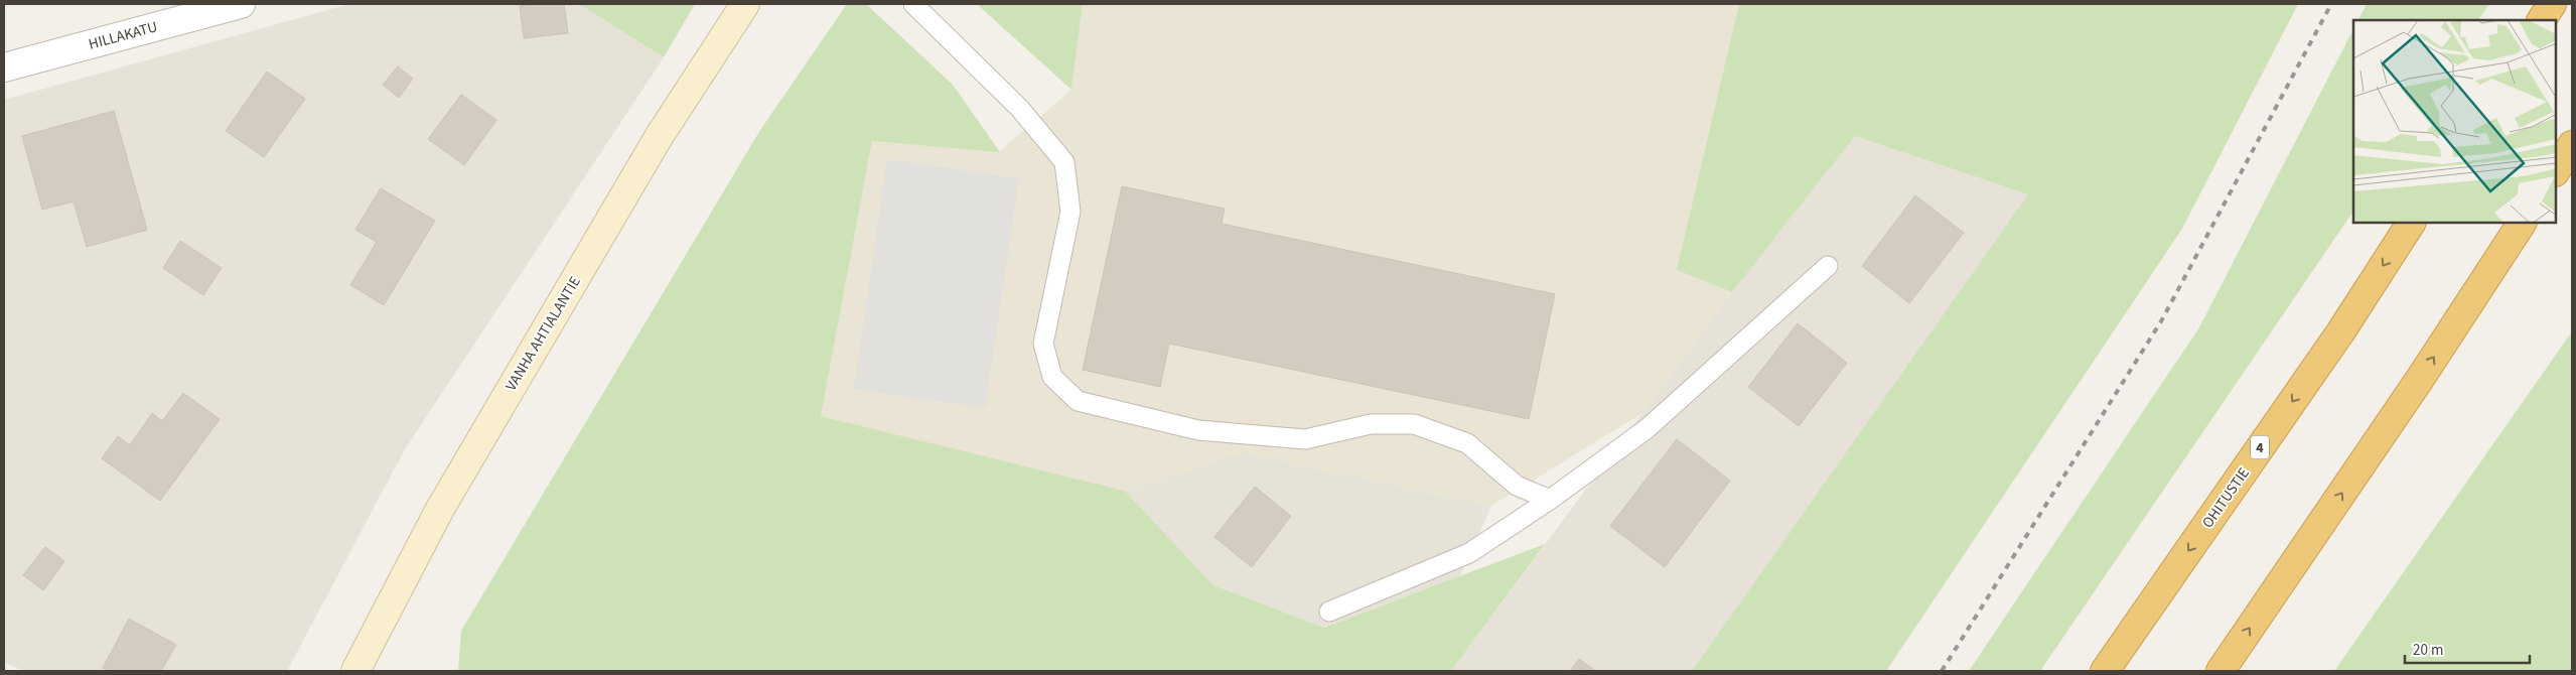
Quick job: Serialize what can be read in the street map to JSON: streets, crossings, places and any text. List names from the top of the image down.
{
  "streets": {
    "highway": ["4", "OHITUSTIE"],
    "street": ["HILLAKATU", "VANHA AHTIALANTIE"]
  },
  "scale_bar": "20 m"
}
